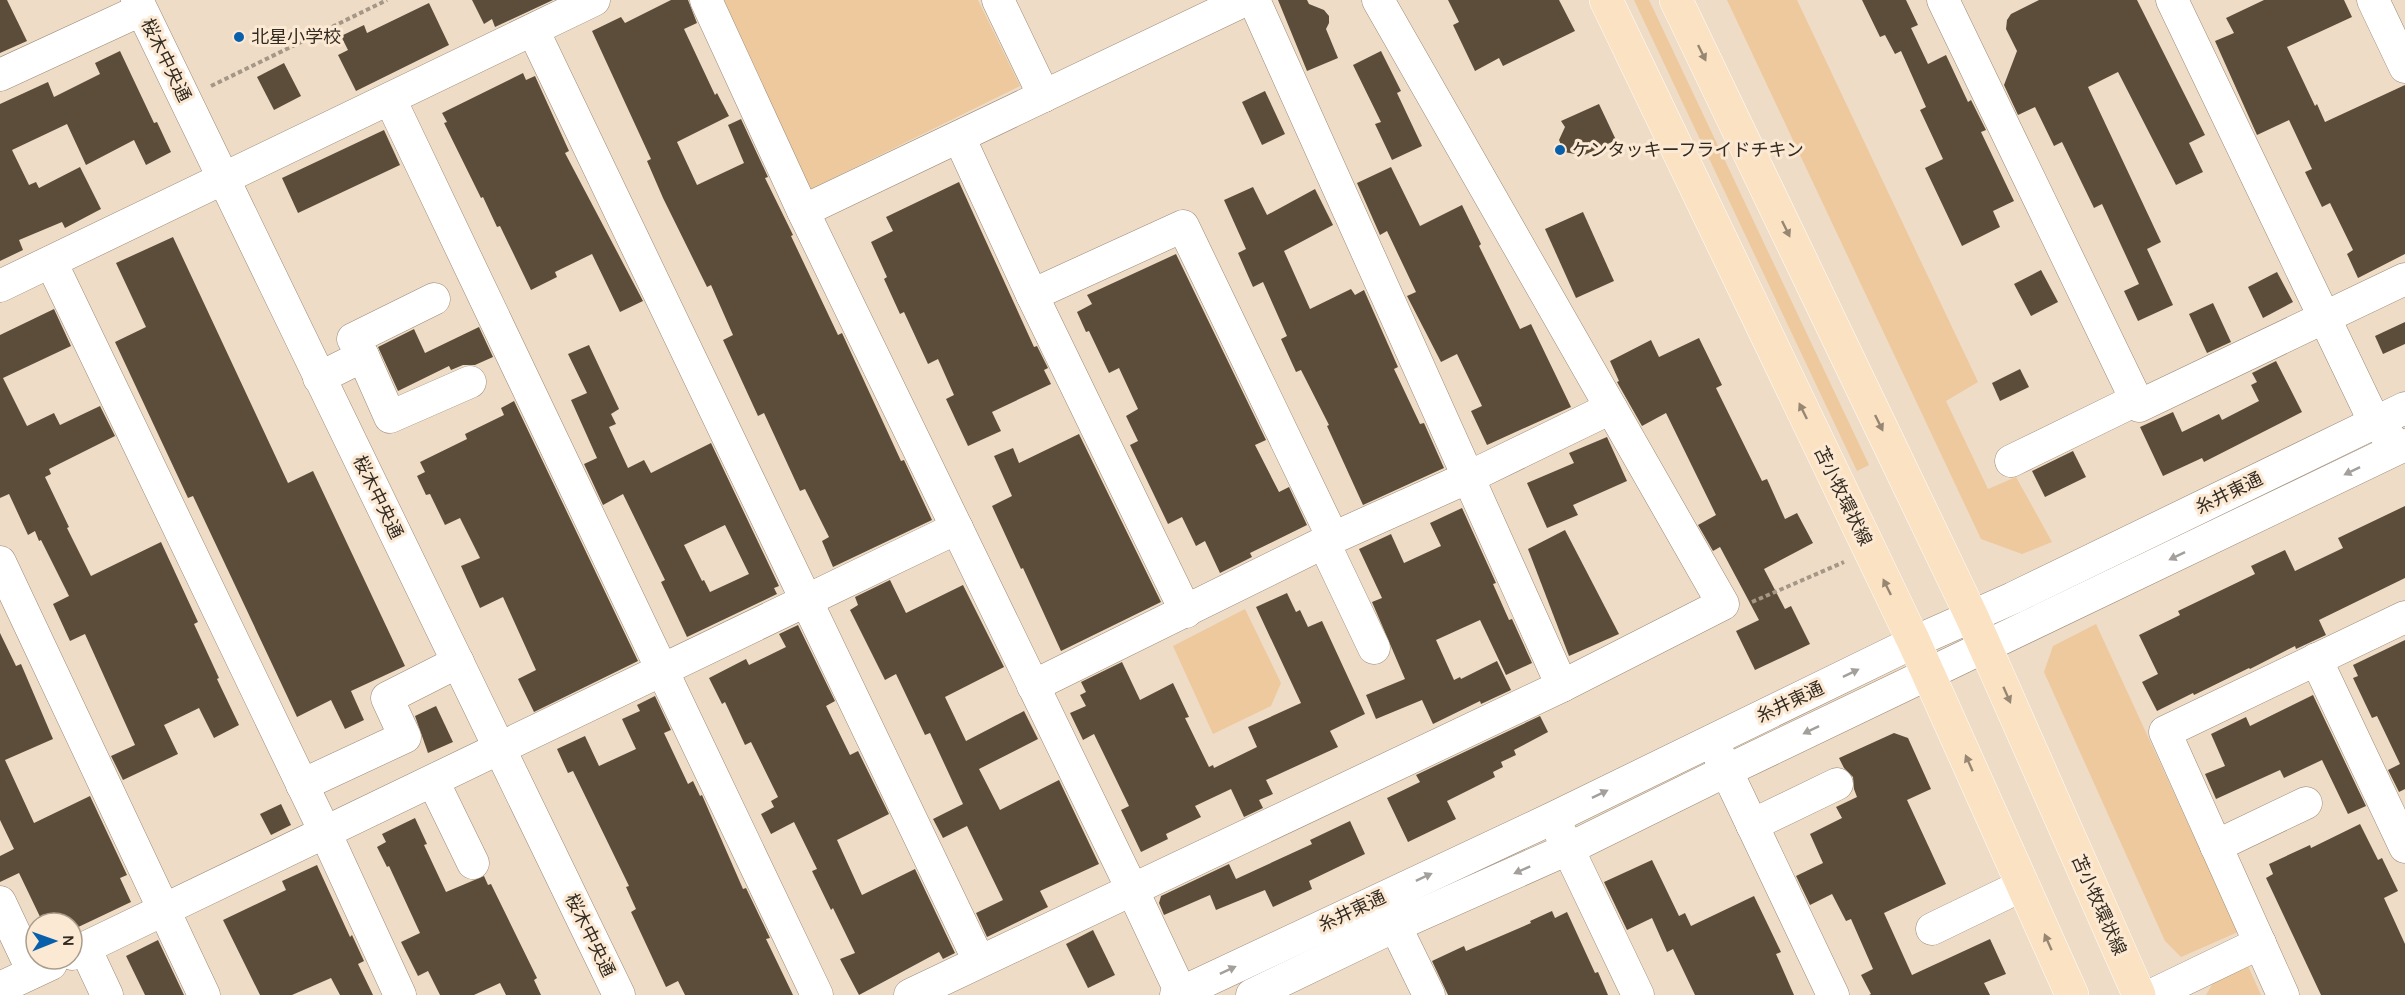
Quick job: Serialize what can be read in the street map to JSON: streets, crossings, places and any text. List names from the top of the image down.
{
  "streets": {
    "main road": ["苫小牧環状線"],
    "street": ["桜木中央通", "糸井東通"]
  },
  "crossings": [
    ["糸井東通", "苫小牧環状線"]
  ],
  "places": ["北星小学校", "ケンタッキーフライドチキン"],
  "north": "right"
}
